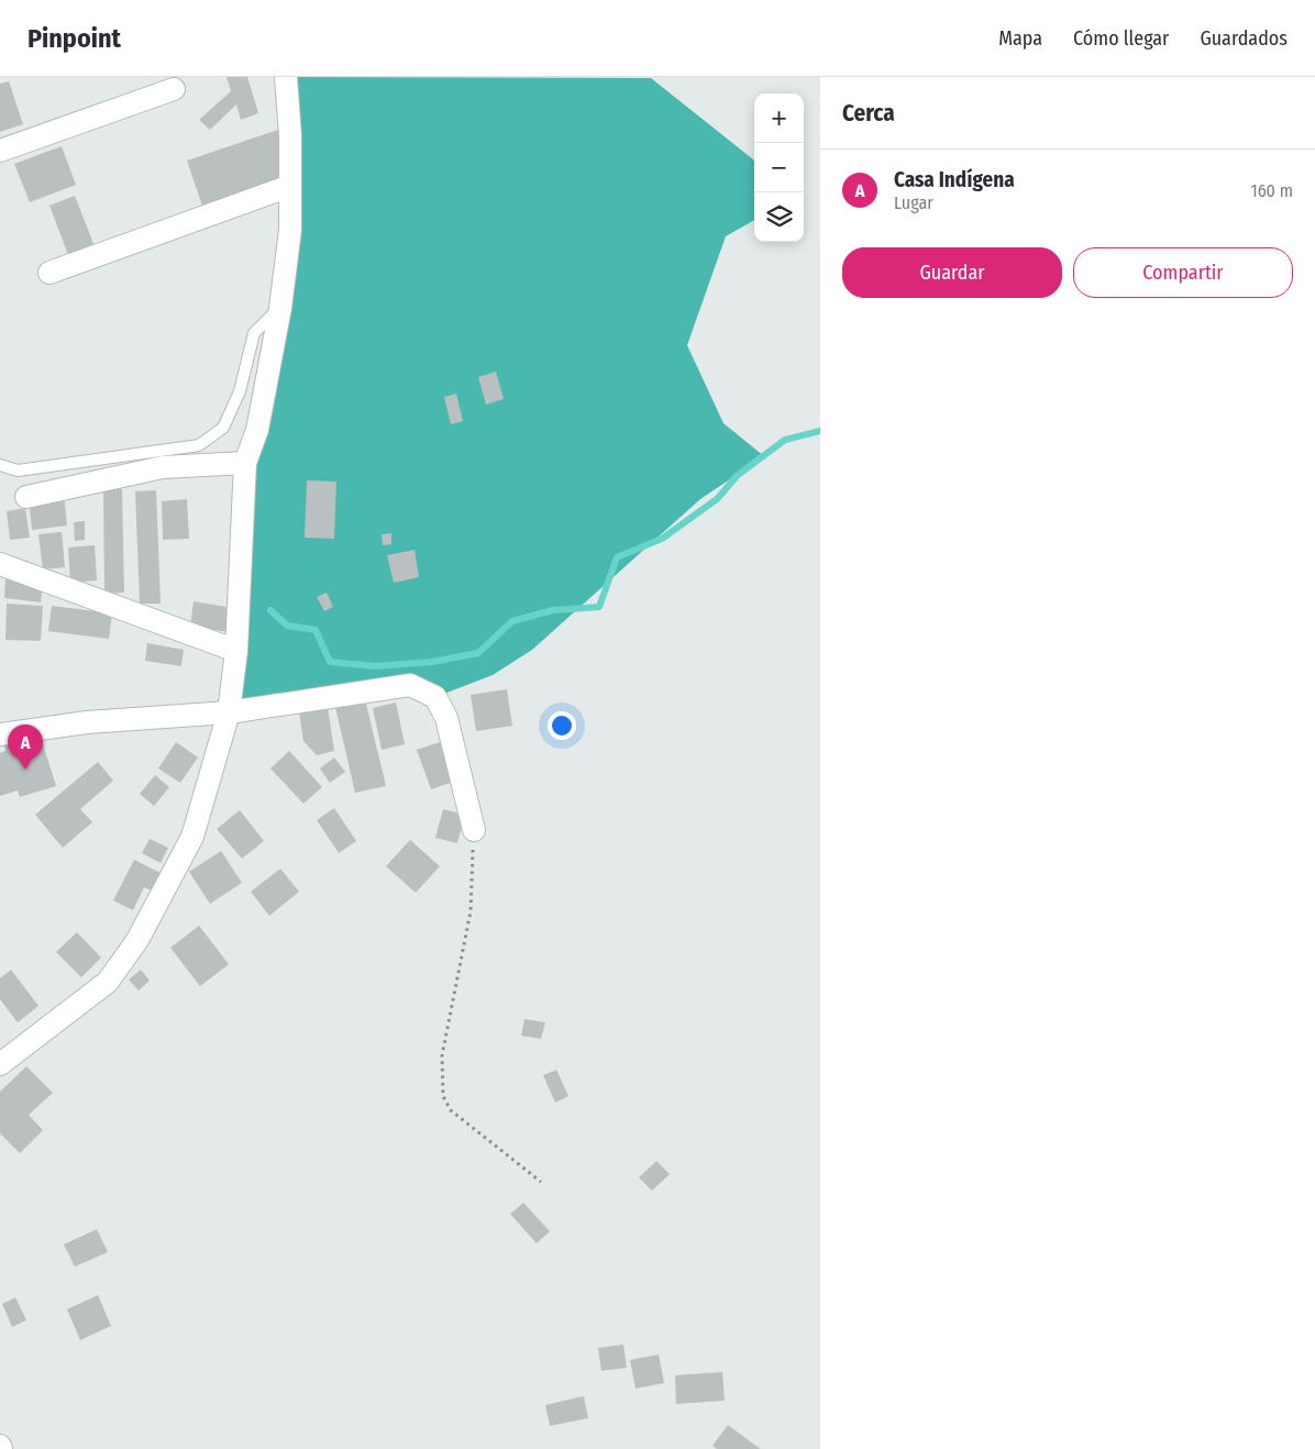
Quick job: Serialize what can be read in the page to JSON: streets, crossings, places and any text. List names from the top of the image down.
{
  "page": {
    "header": "Pinpoint",
    "nav": ["Mapa", "Cómo llegar", "Guardados"],
    "heading": "Cerca",
    "map_buttons": ["+", "−"],
    "list": [
      {
        "mark": "A",
        "name": "Casa Indígena",
        "note": "Lugar",
        "value": "160 m"
      }
    ],
    "buttons": ["Guardar", "Compartir"],
    "pins": "A"
  }
}
